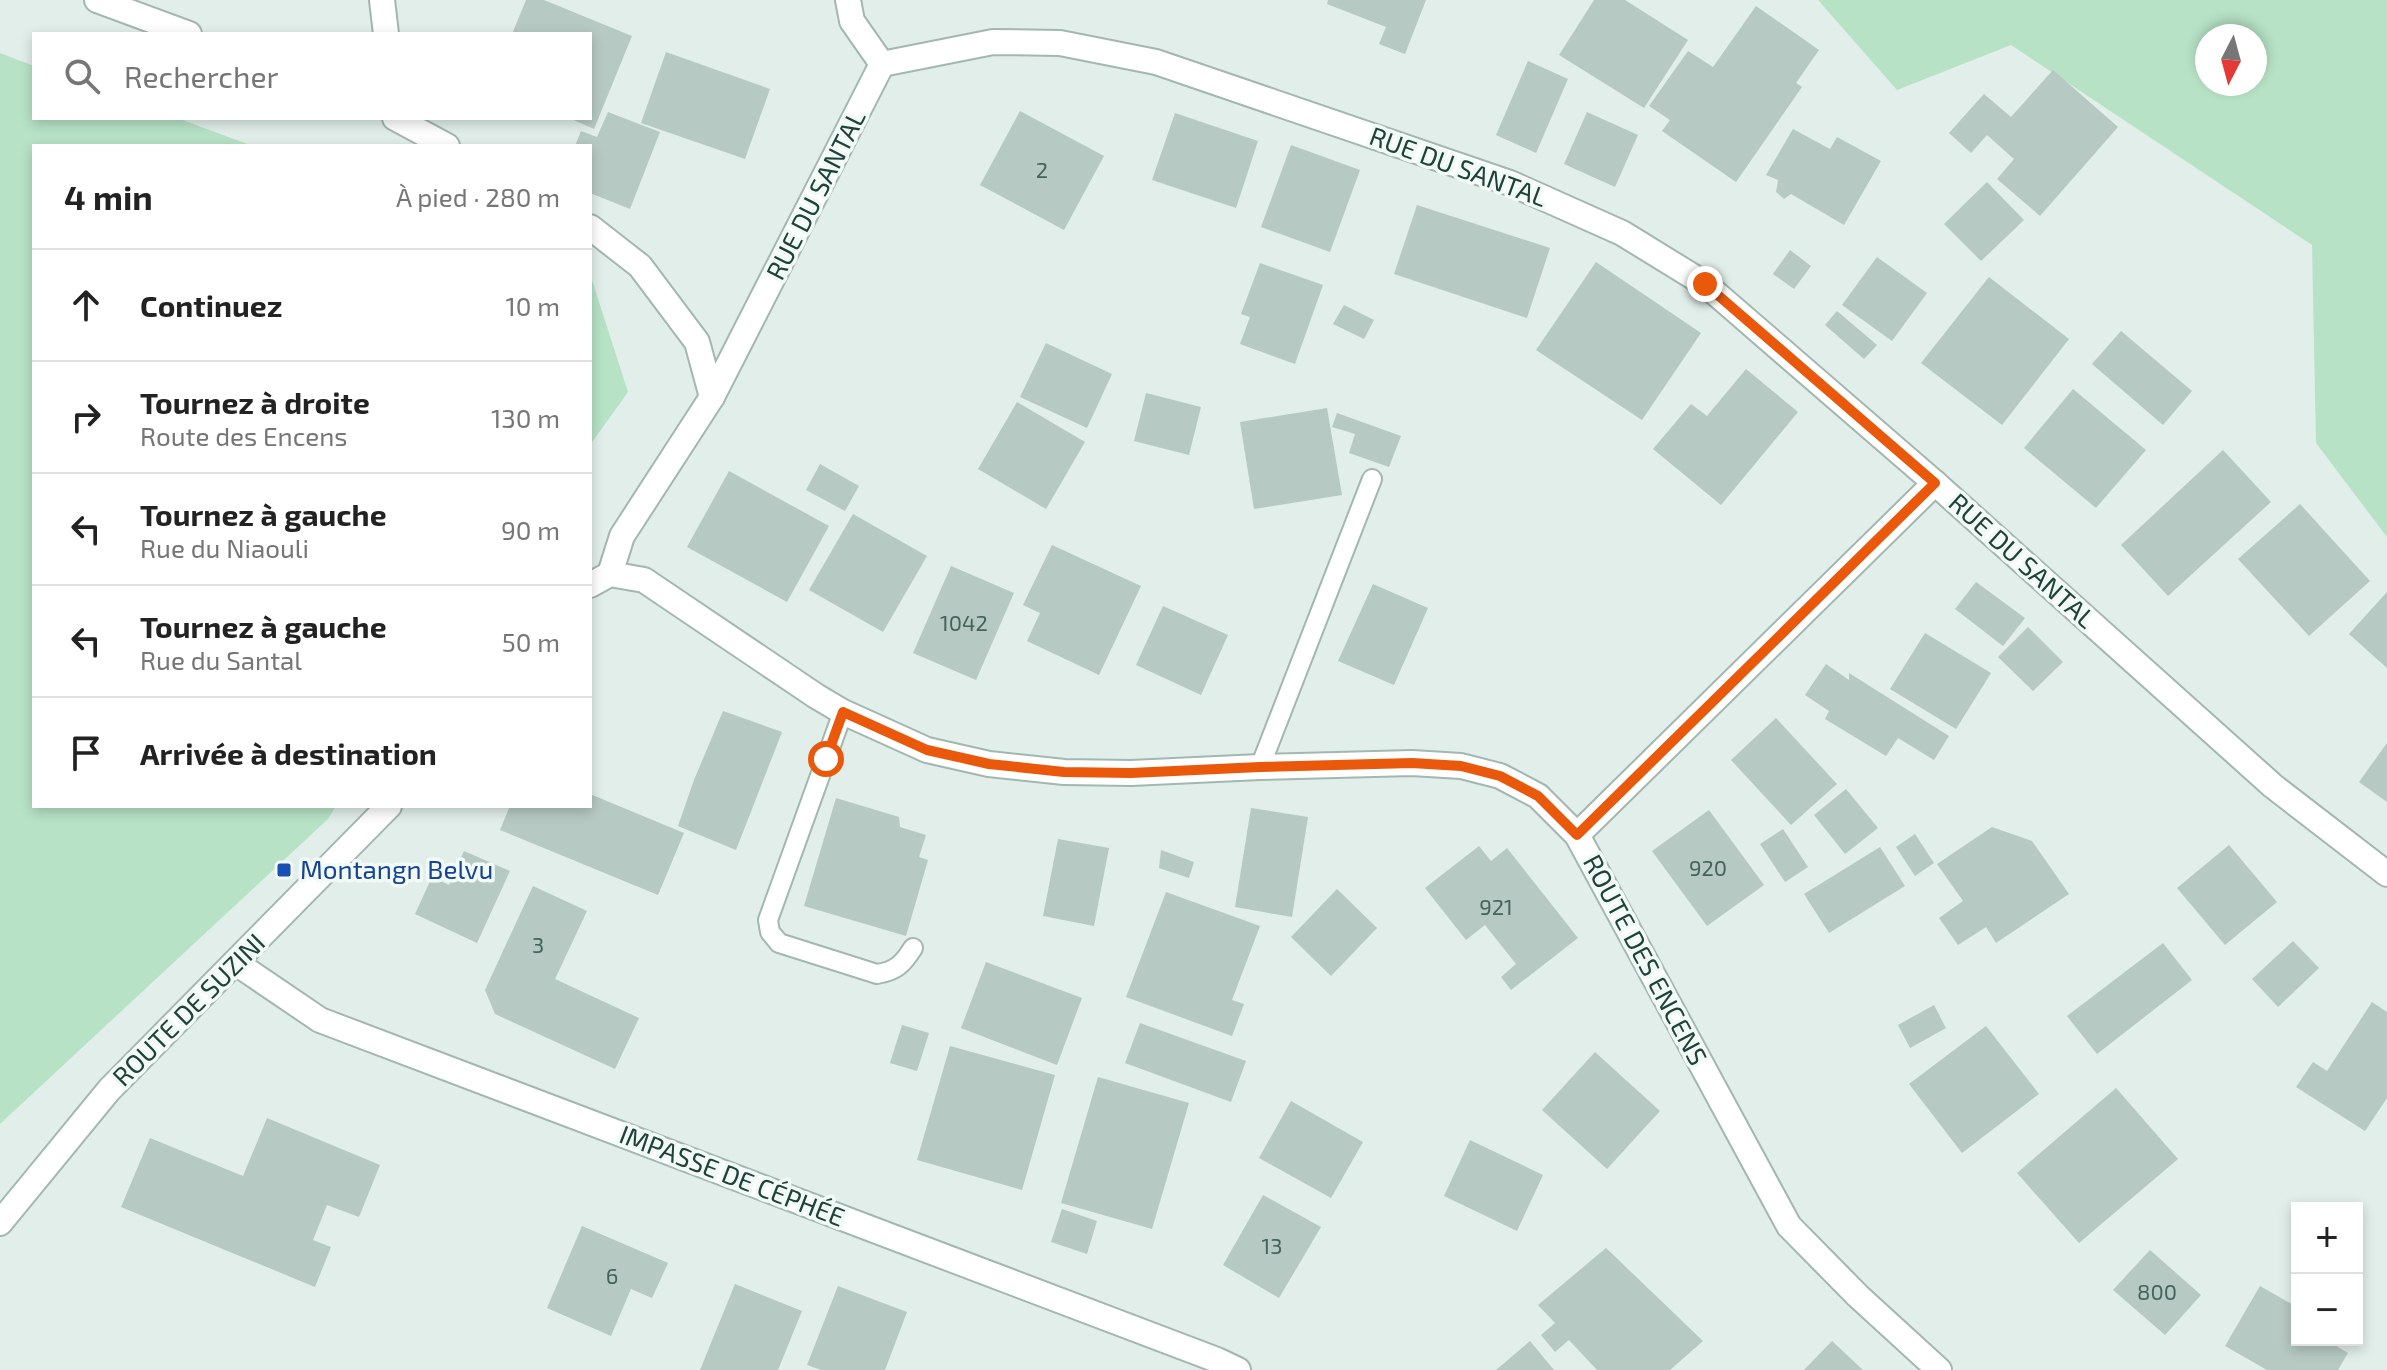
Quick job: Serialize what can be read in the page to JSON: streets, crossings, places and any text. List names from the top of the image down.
{
  "streets": {
    "street": [
      "RUE DU SANTAL",
      "ROUTE DES ENCENS",
      "ROUTE DE SUZINI",
      "IMPASSE DE CÉPHÉE"
    ]
  },
  "crossings": [
    ["RUE DU SANTAL", "ROUTE DES ENCENS"],
    ["ROUTE DE SUZINI", "IMPASSE DE CÉPHÉE"]
  ],
  "places": {
    "transit": ["Montangn Belvu"]
  },
  "house_numbers": [
    "2",
    "1042",
    "920",
    "921",
    "3",
    "13",
    "6",
    "800"
  ],
  "north": "bottom",
  "page": {
    "search": "Rechercher",
    "heading": ["4 min", "À pied · 280 m"],
    "list": [
      ["Continuez", "10 m"],
      ["Tournez à droite", "Route des Encens", "130 m"],
      ["Tournez à gauche", "Rue du Niaouli", "90 m"],
      ["Tournez à gauche", "Rue du Santal", "50 m"],
      "Arrivée à destination"
    ],
    "map_buttons": ["+", "−"]
  }
}
